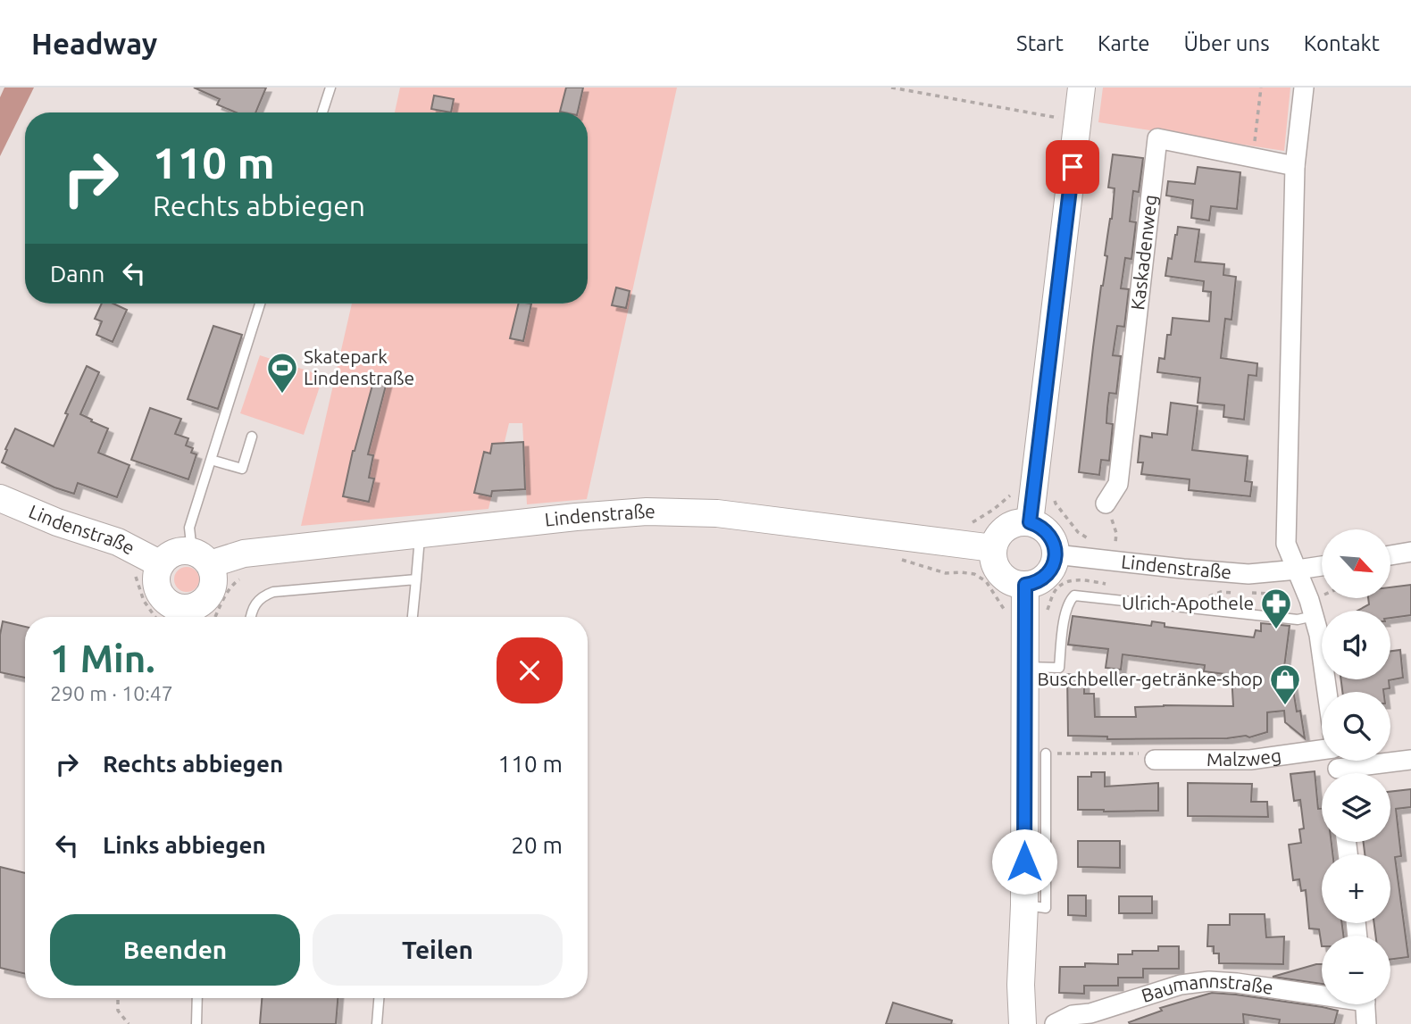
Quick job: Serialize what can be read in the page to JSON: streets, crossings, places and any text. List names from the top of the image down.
{
  "streets": {
    "street": [
      "Kaskadenweg",
      "Lindenstraße",
      "Malzweg",
      "Baumannstraße"
    ]
  },
  "places": {
    "sports": ["Skatepark Lindenstraße"],
    "pharmacy": ["Ulrich-Apothele"],
    "shop": ["Buschbeller-getränke-shop"]
  },
  "north": "bottom right",
  "page": {
    "header": "Headway",
    "nav": [
      "Start",
      "Karte",
      "Über uns",
      "Kontakt"
    ],
    "turn": ["110 m", "Rechts abbiegen"],
    "then": "Dann",
    "map_buttons": ["+", "−"],
    "heading": ["1 Min.", "290 m · 10:47"],
    "list": [
      {
        "name": "Rechts abbiegen",
        "value": "110 m"
      },
      {
        "name": "Links abbiegen",
        "value": "20 m"
      }
    ],
    "buttons": ["Beenden", "Teilen"]
  }
}
